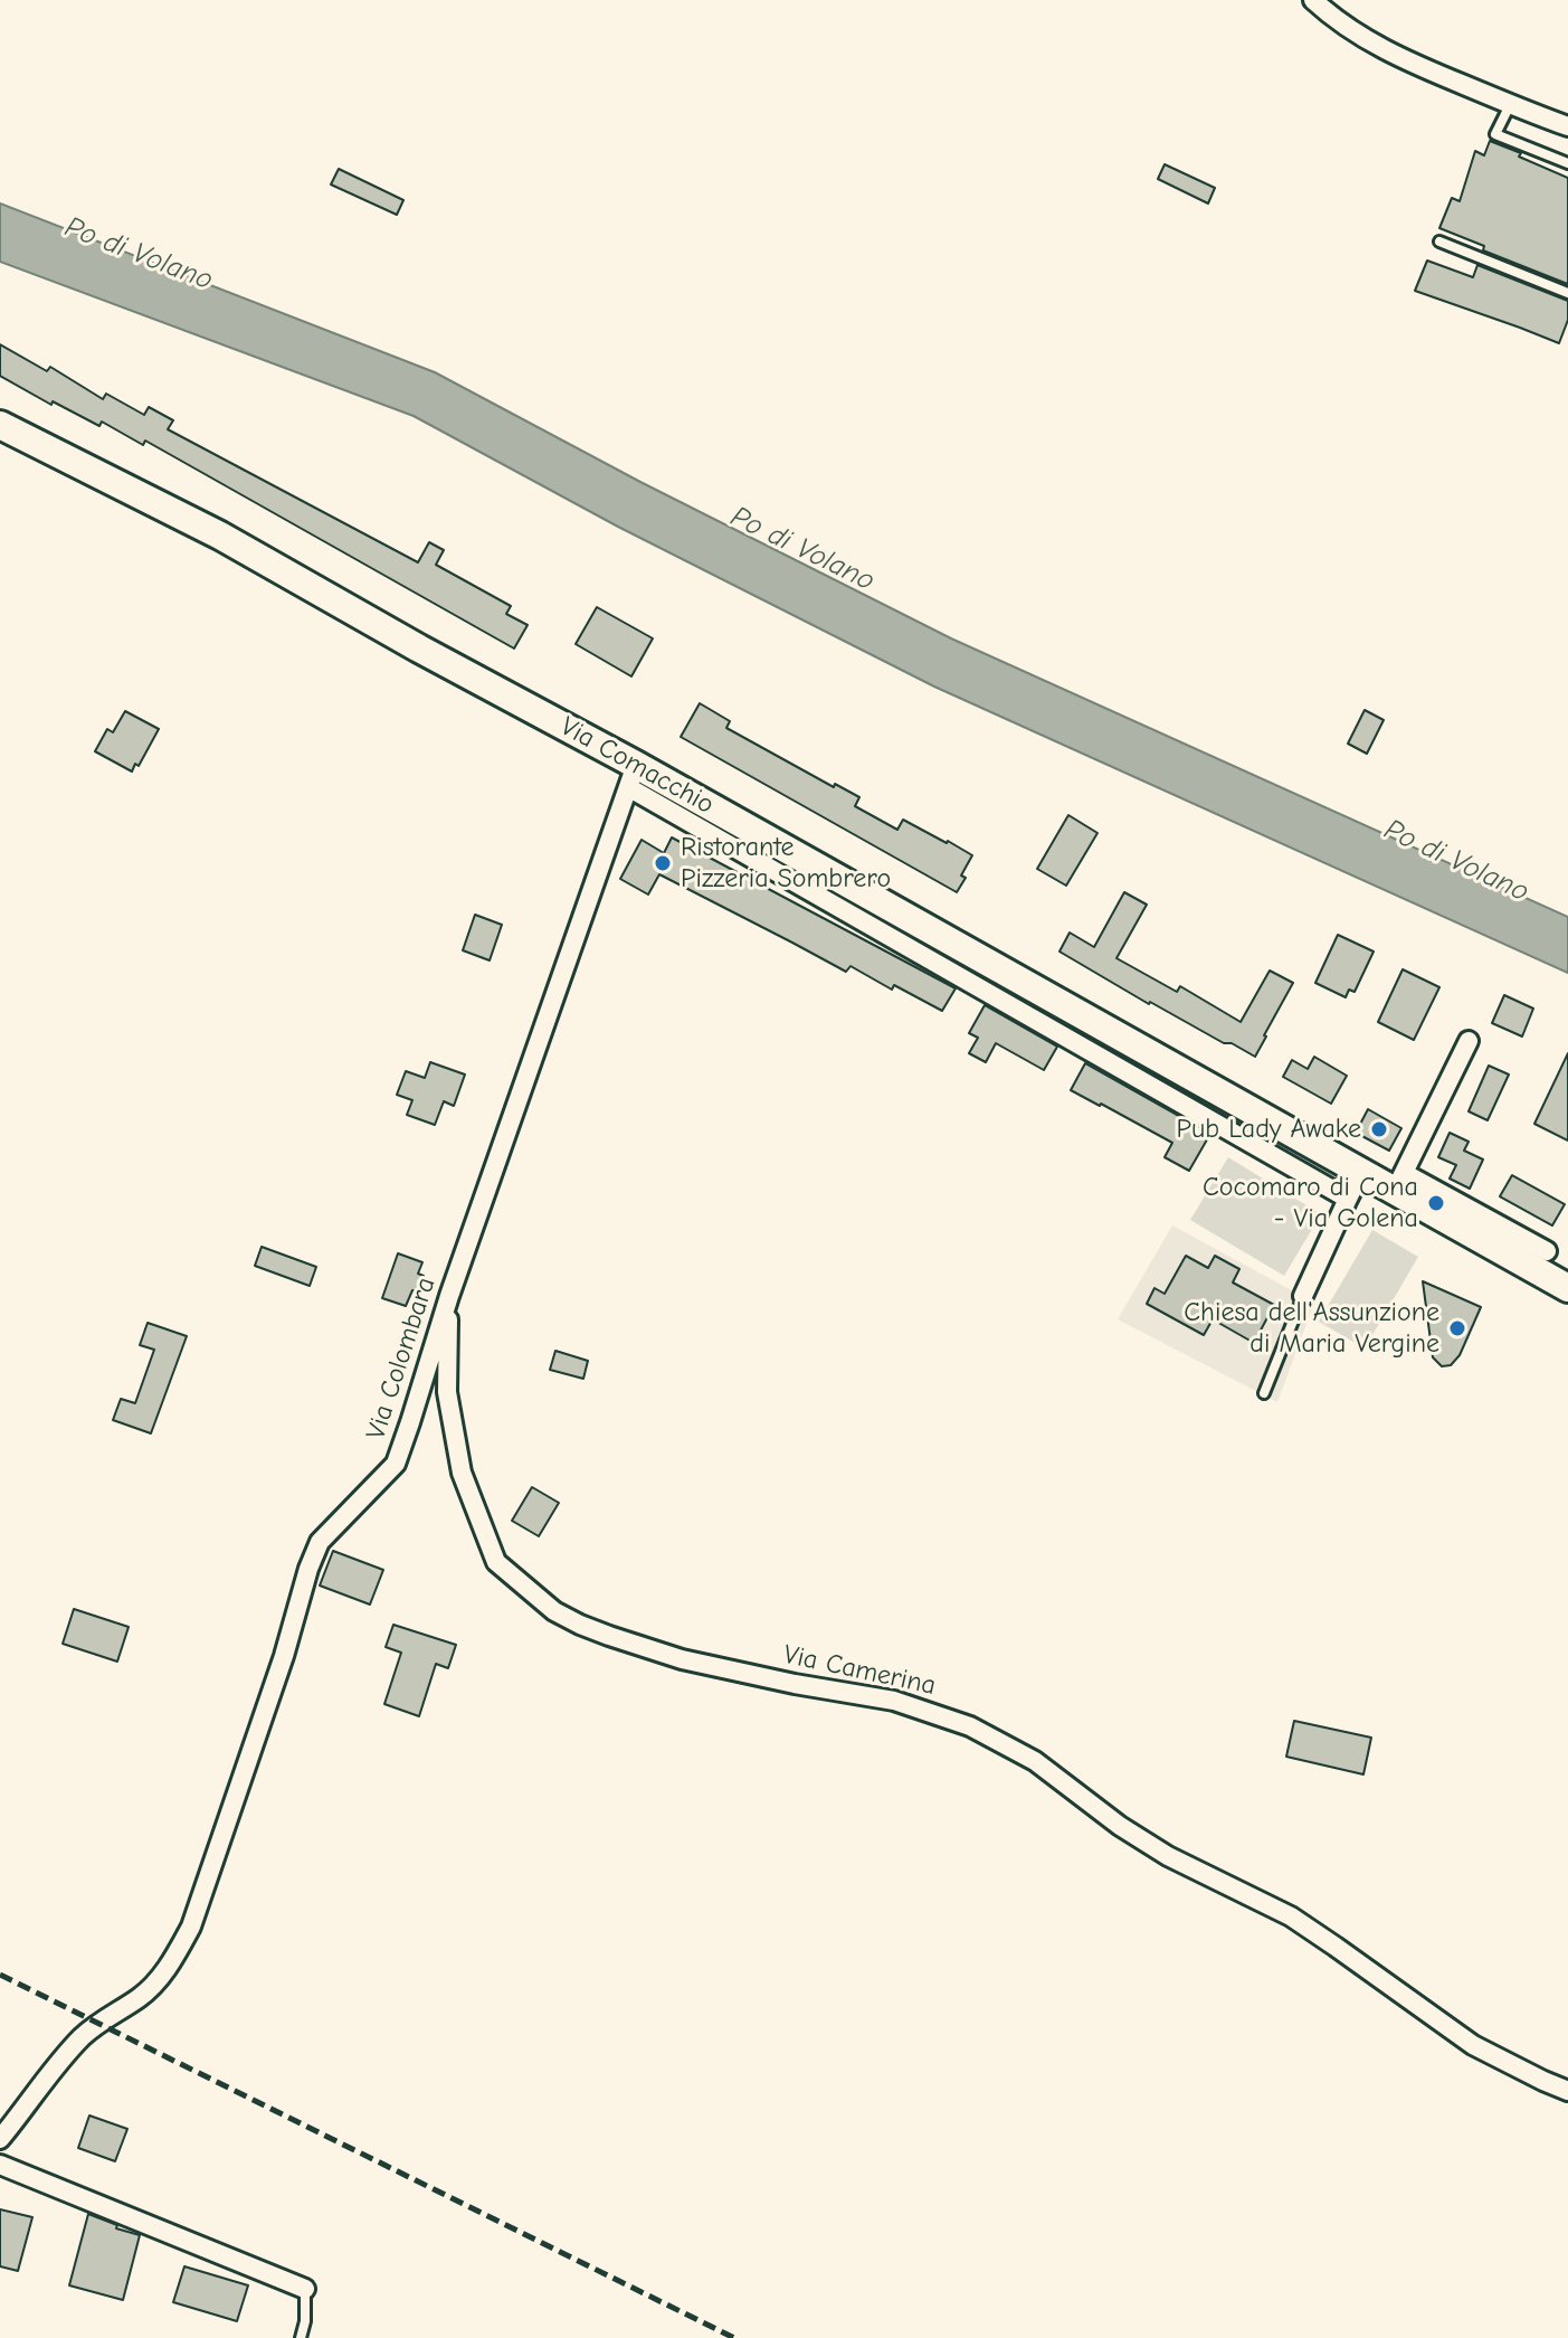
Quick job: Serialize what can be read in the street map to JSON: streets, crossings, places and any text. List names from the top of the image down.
{
  "streets": {
    "main road": ["Via Comacchio"],
    "street": ["Via Colombara", "Via Camerina"]
  },
  "crossings": [
    ["Via Comacchio", "Via Colombara"],
    ["Via Colombara", "Via Camerina"]
  ],
  "water": ["Po di Volano"],
  "places": [
    "Ristorante Pizzeria Sombrero",
    "Pub Lady Awake",
    "Cocomaro di Cona - Via Golena",
    "Chiesa dell'Assunzione di Maria Vergine"
  ]
}
